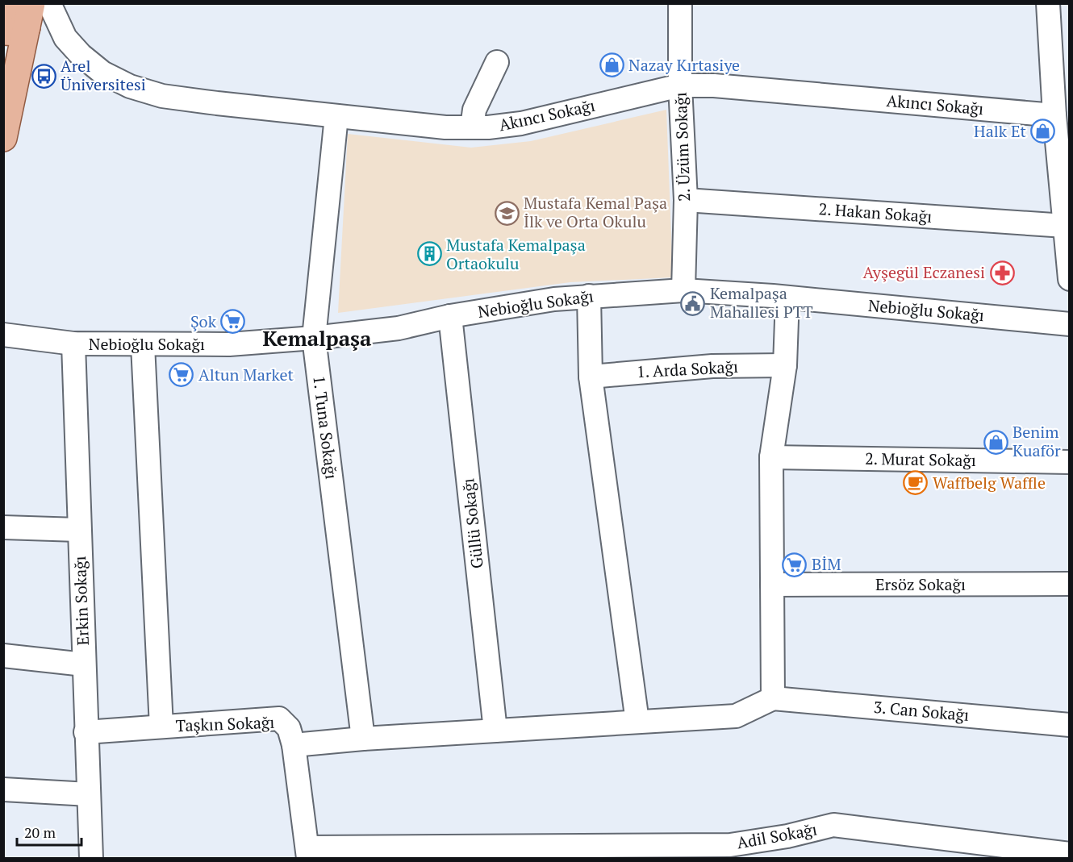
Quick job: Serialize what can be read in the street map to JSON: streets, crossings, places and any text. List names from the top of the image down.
{
  "streets": {
    "street": [
      "Akıncı Sokağı",
      "2. Üzüm Sokağı",
      "2. Hakan Sokağı",
      "Nebioğlu Sokağı",
      "1. Arda Sokağı",
      "1. Tuna Sokağı",
      "2. Murat Sokağı",
      "Güllü Sokağı",
      "Ersöz Sokağı",
      "Erkin Sokağı",
      "3. Can Sokağı",
      "Taşkın Sokağı",
      "Adil Sokağı"
    ]
  },
  "crossings": [
    ["Akıncı Sokağı", "2. Üzüm Sokağı"],
    ["Akıncı Sokağı", "1. Tuna Sokağı"],
    ["2. Üzüm Sokağı", "2. Hakan Sokağı"],
    ["2. Üzüm Sokağı", "Nebioğlu Sokağı"],
    ["Nebioğlu Sokağı", "1. Tuna Sokağı"],
    ["Nebioğlu Sokağı", "Güllü Sokağı"],
    ["Nebioğlu Sokağı", "Erkin Sokağı"],
    ["Erkin Sokağı", "Taşkın Sokağı"],
    ["Taşkın Sokağı", "Adil Sokağı"]
  ],
  "districts": ["Kemalpaşa"],
  "places": {
    "shop": ["Nazay Kırtasiye", "Halk Et", "Benim Kuaför"],
    "bus stop": ["Arel Üniversitesi"],
    "school or university": ["Mustafa Kemal Paşa İlk ve Orta Okulu"],
    "building": ["Mustafa Kemalpaşa Ortaokulu"],
    "pharmacy": ["Ayşegül Eczanesi"],
    "public building": ["Kemalpaşa Mahallesi PTT"],
    "supermarket": ["Şok", "Altun Market", "BİM"],
    "cafe": ["Waffbelg Waffle"]
  },
  "scale_bar": "20 m"
}
